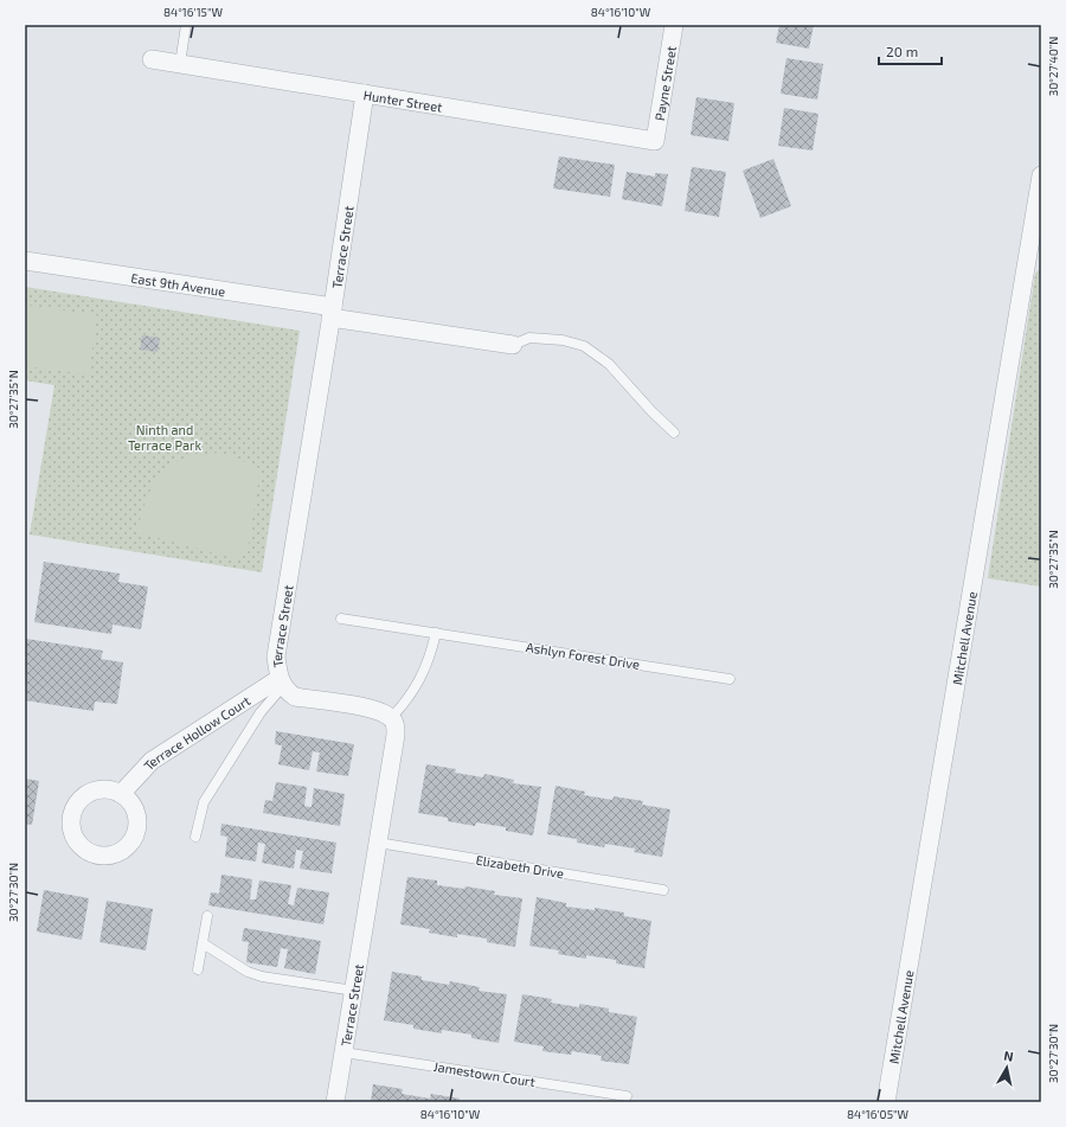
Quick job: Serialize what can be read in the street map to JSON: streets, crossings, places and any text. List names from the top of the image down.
{
  "streets": {
    "street": [
      "Payne Street",
      "Hunter Street",
      "Terrace Street",
      "East 9th Avenue",
      "Mitchell Avenue",
      "Terrace Hollow Court"
    ],
    "lane": ["Ashlyn Forest Drive", "Elizabeth Drive", "Jamestown Court"]
  },
  "crossings": [
    ["Payne Street", "Hunter Street"],
    ["Hunter Street", "Terrace Street"],
    ["Terrace Street", "East 9th Avenue"],
    ["Terrace Street", "Terrace Hollow Court"],
    ["Terrace Street", "Elizabeth Drive"],
    ["Terrace Street", "Jamestown Court"]
  ],
  "parks": ["Ninth and Terrace Park"],
  "scale_bar": "20 m",
  "north": "top",
  "coordinates": [
    "84°16'15\"W",
    "84°16'10\"W",
    "30°27'40\"N",
    "30°27'35\"N",
    "30°27'30\"N",
    "84°16'05\"W"
  ]
}
